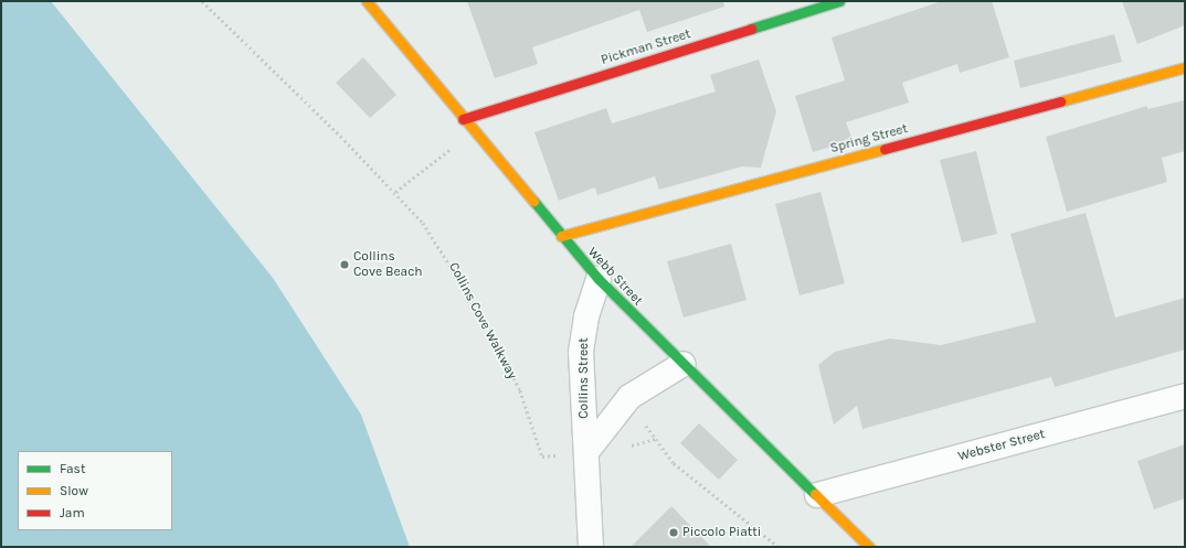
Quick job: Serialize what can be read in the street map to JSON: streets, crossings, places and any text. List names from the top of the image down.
{
  "streets": {
    "street": [
      "Pickman Street",
      "Spring Street",
      "Webb Street",
      "Collins Street",
      "Webster Street"
    ],
    "path": ["Collins Cove Walkway"]
  },
  "crossings": [
    ["Pickman Street", "Webb Street"],
    ["Spring Street", "Webb Street"],
    ["Webb Street", "Collins Street"],
    ["Webb Street", "Webster Street"],
    ["Collins Cove Walkway", "Collins Street"]
  ],
  "places": ["Collins Cove Beach", "Piccolo Piatti"],
  "legend": ["Fast", "Slow", "Jam"]
}
